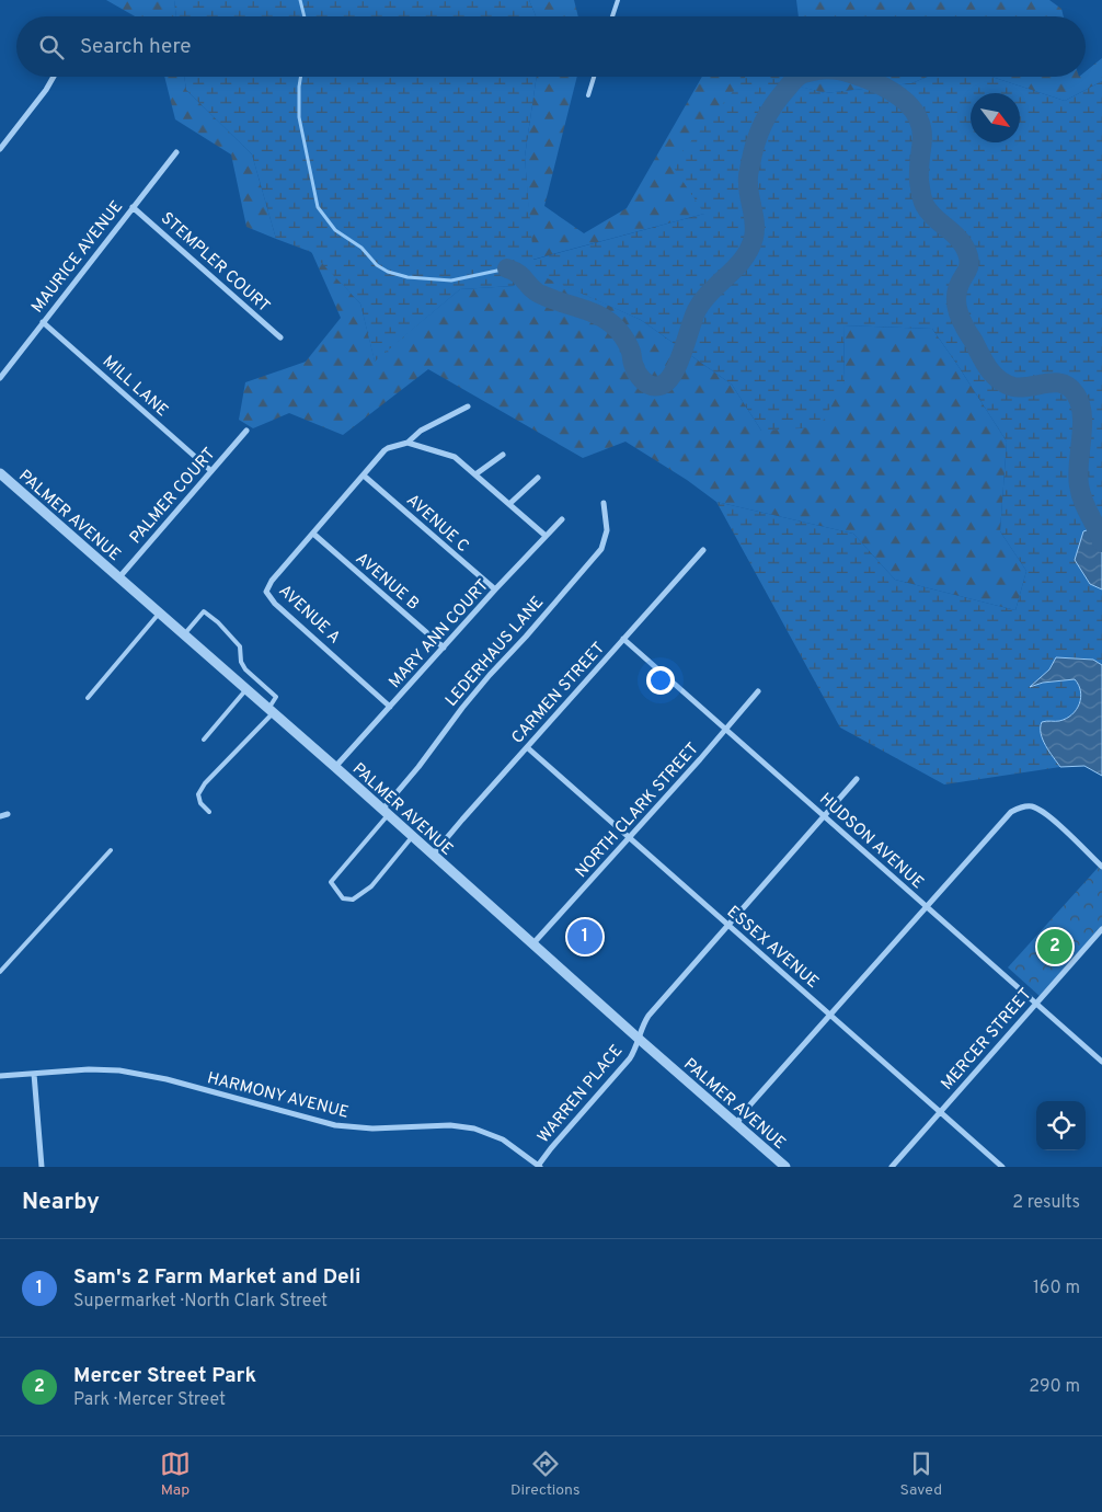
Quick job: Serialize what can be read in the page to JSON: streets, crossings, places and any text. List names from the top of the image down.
{
  "streets": {
    "street": [
      "MAURICE AVENUE",
      "STEMPLER COURT",
      "MILL LANE",
      "PALMER COURT",
      "PALMER AVENUE",
      "AVENUE C",
      "AVENUE B",
      "AVENUE A",
      "MARY ANN COURT",
      "LEDERHAUS LANE",
      "CARMEN STREET",
      "NORTH CLARK STREET",
      "HUDSON AVENUE",
      "ESSEX AVENUE",
      "MERCER STREET",
      "WARREN PLACE",
      "HARMONY AVENUE"
    ]
  },
  "crossings": [
    ["MAURICE AVENUE", "STEMPLER COURT"],
    ["MAURICE AVENUE", "MILL LANE"],
    ["MILL LANE", "PALMER COURT"],
    ["PALMER COURT", "PALMER AVENUE"],
    ["PALMER AVENUE", "MARY ANN COURT"],
    ["PALMER AVENUE", "LEDERHAUS LANE"],
    ["PALMER AVENUE", "CARMEN STREET"],
    ["PALMER AVENUE", "NORTH CLARK STREET"],
    ["PALMER AVENUE", "WARREN PLACE"],
    ["AVENUE C", "MARY ANN COURT"],
    ["AVENUE B", "AVENUE A"],
    ["AVENUE B", "MARY ANN COURT"],
    ["AVENUE A", "MARY ANN COURT"],
    ["CARMEN STREET", "HUDSON AVENUE"],
    ["CARMEN STREET", "ESSEX AVENUE"],
    ["NORTH CLARK STREET", "HUDSON AVENUE"],
    ["NORTH CLARK STREET", "ESSEX AVENUE"],
    ["HUDSON AVENUE", "MERCER STREET"],
    ["HUDSON AVENUE", "WARREN PLACE"],
    ["ESSEX AVENUE", "MERCER STREET"],
    ["ESSEX AVENUE", "WARREN PLACE"],
    ["WARREN PLACE", "HARMONY AVENUE"]
  ],
  "north": "bottom right",
  "page": {
    "search": "Search here",
    "pins": ["1", "2"],
    "heading": ["Nearby", "2 results"],
    "list": [
      {
        "mark": "1",
        "name": "Sam's 2 Farm Market and Deli",
        "note": "Supermarket · North Clark Street",
        "value": "160 m"
      },
      {
        "mark": "2",
        "name": "Mercer Street Park",
        "note": "Park · Mercer Street",
        "value": "290 m"
      }
    ],
    "nav": ["Map", "Directions", "Saved"]
  }
}
